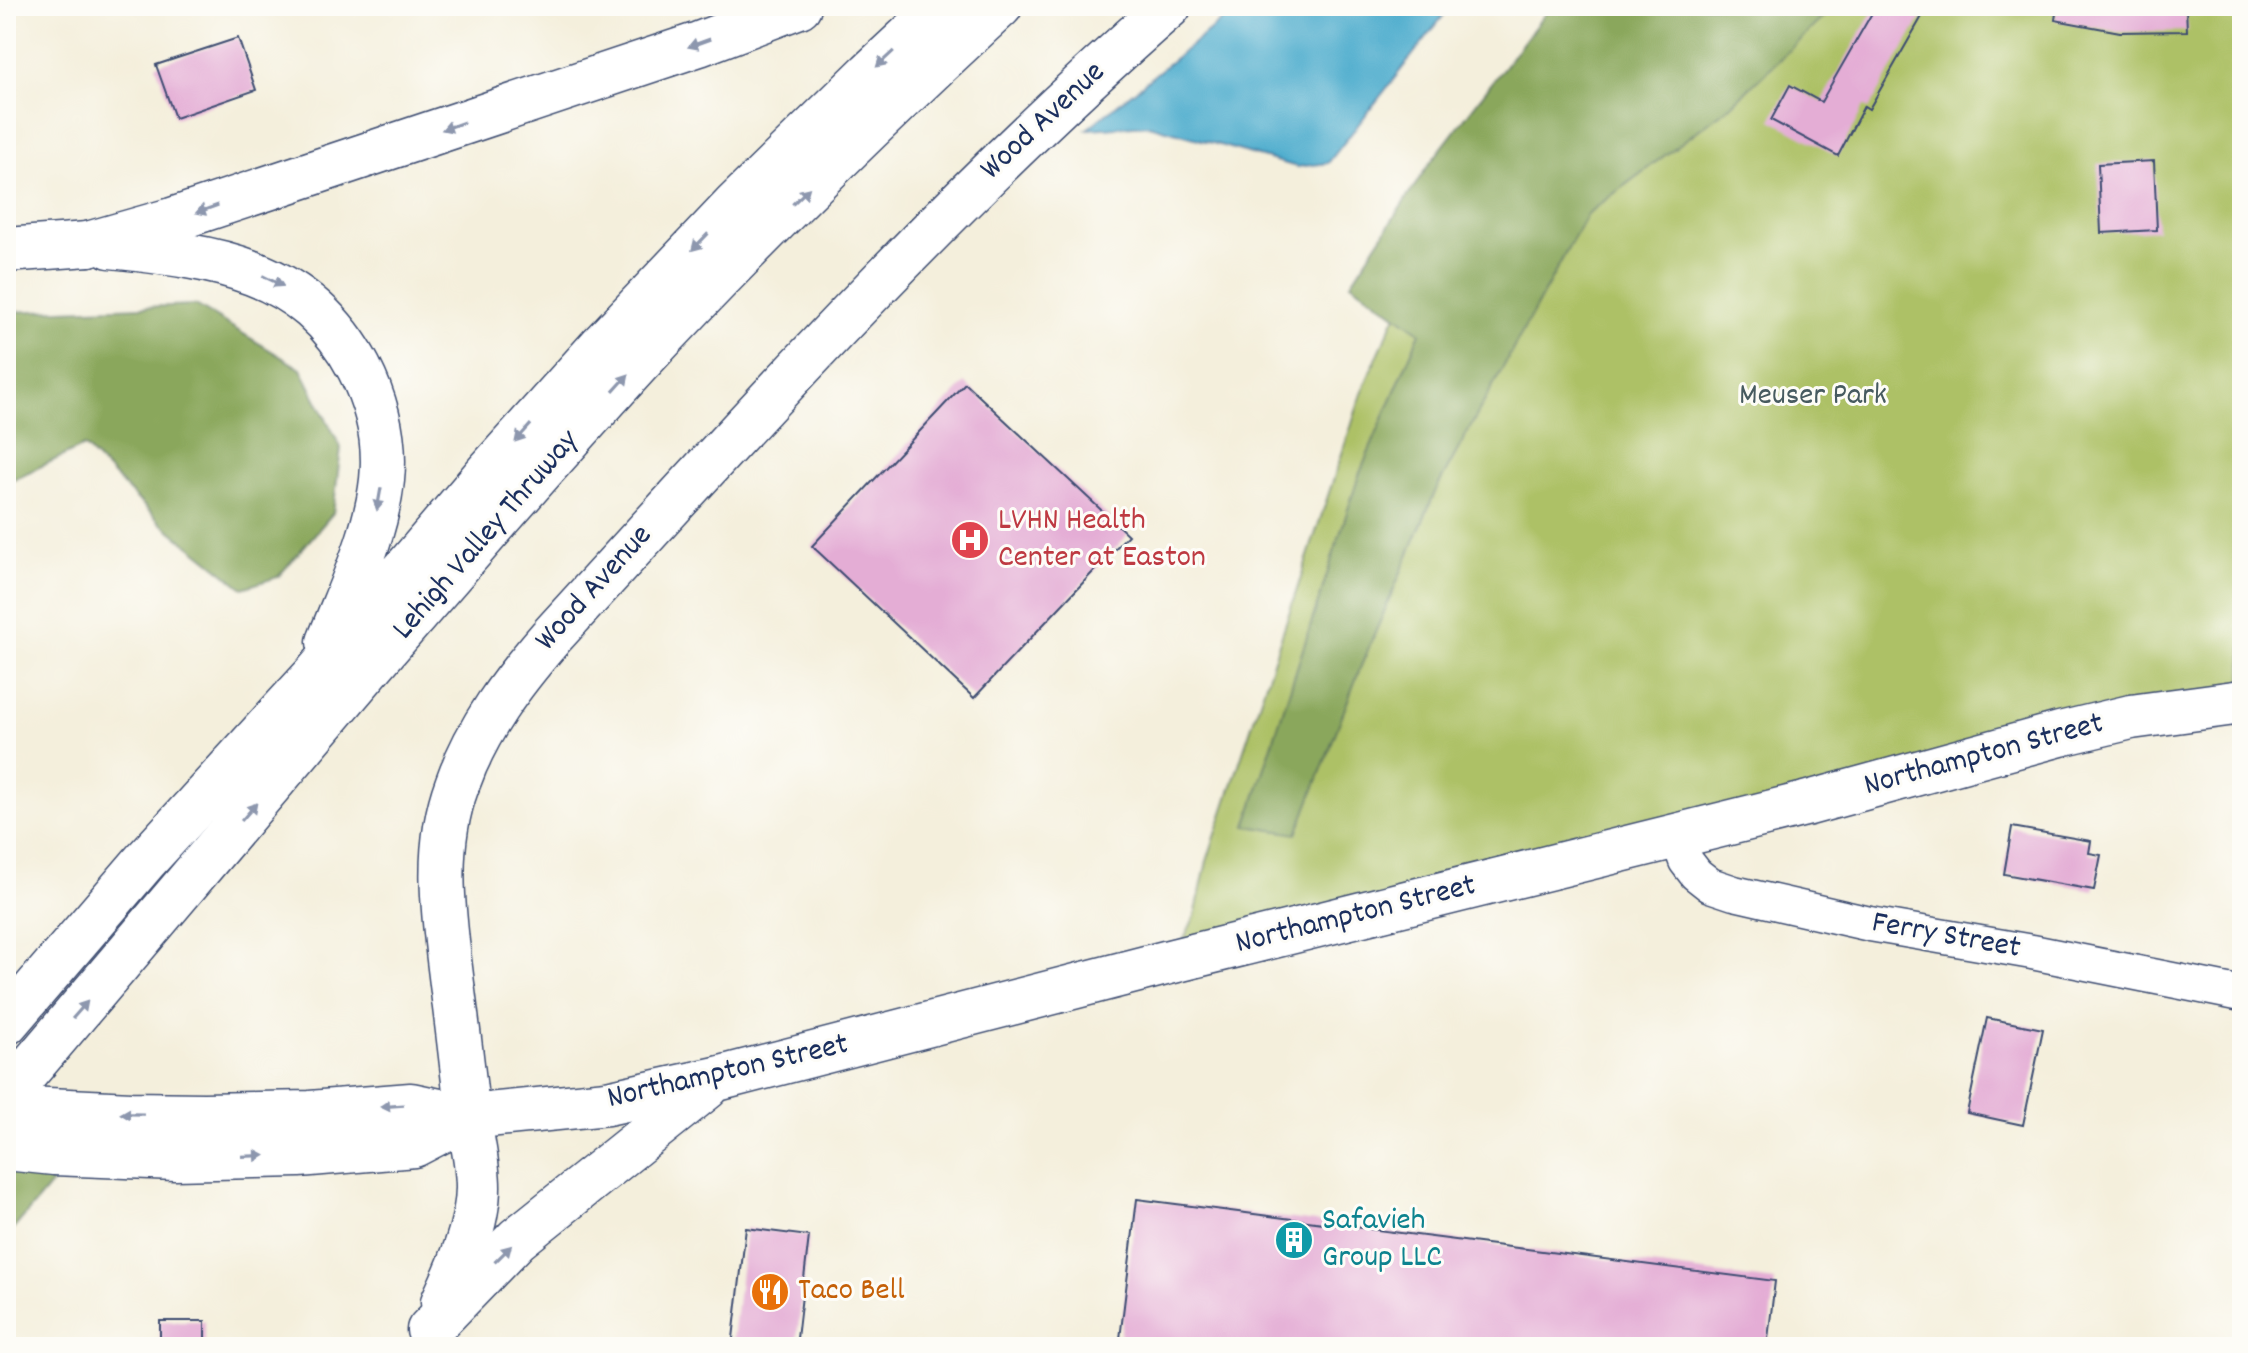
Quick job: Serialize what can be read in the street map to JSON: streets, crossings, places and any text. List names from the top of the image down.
{
  "streets": {
    "main road": ["Wood Avenue", "Lehigh Valley Thruway", "Northampton Street"],
    "street": ["Ferry Street"]
  },
  "crossings": [
    ["Wood Avenue", "Northampton Street"],
    ["Northampton Street", "Ferry Street"]
  ],
  "parks": ["Meuser Park"],
  "places": {
    "hospital": ["LVHN Health Center at Easton"],
    "building": ["Safavieh Group LLC"],
    "restaurant": ["Taco Bell"]
  }
}
